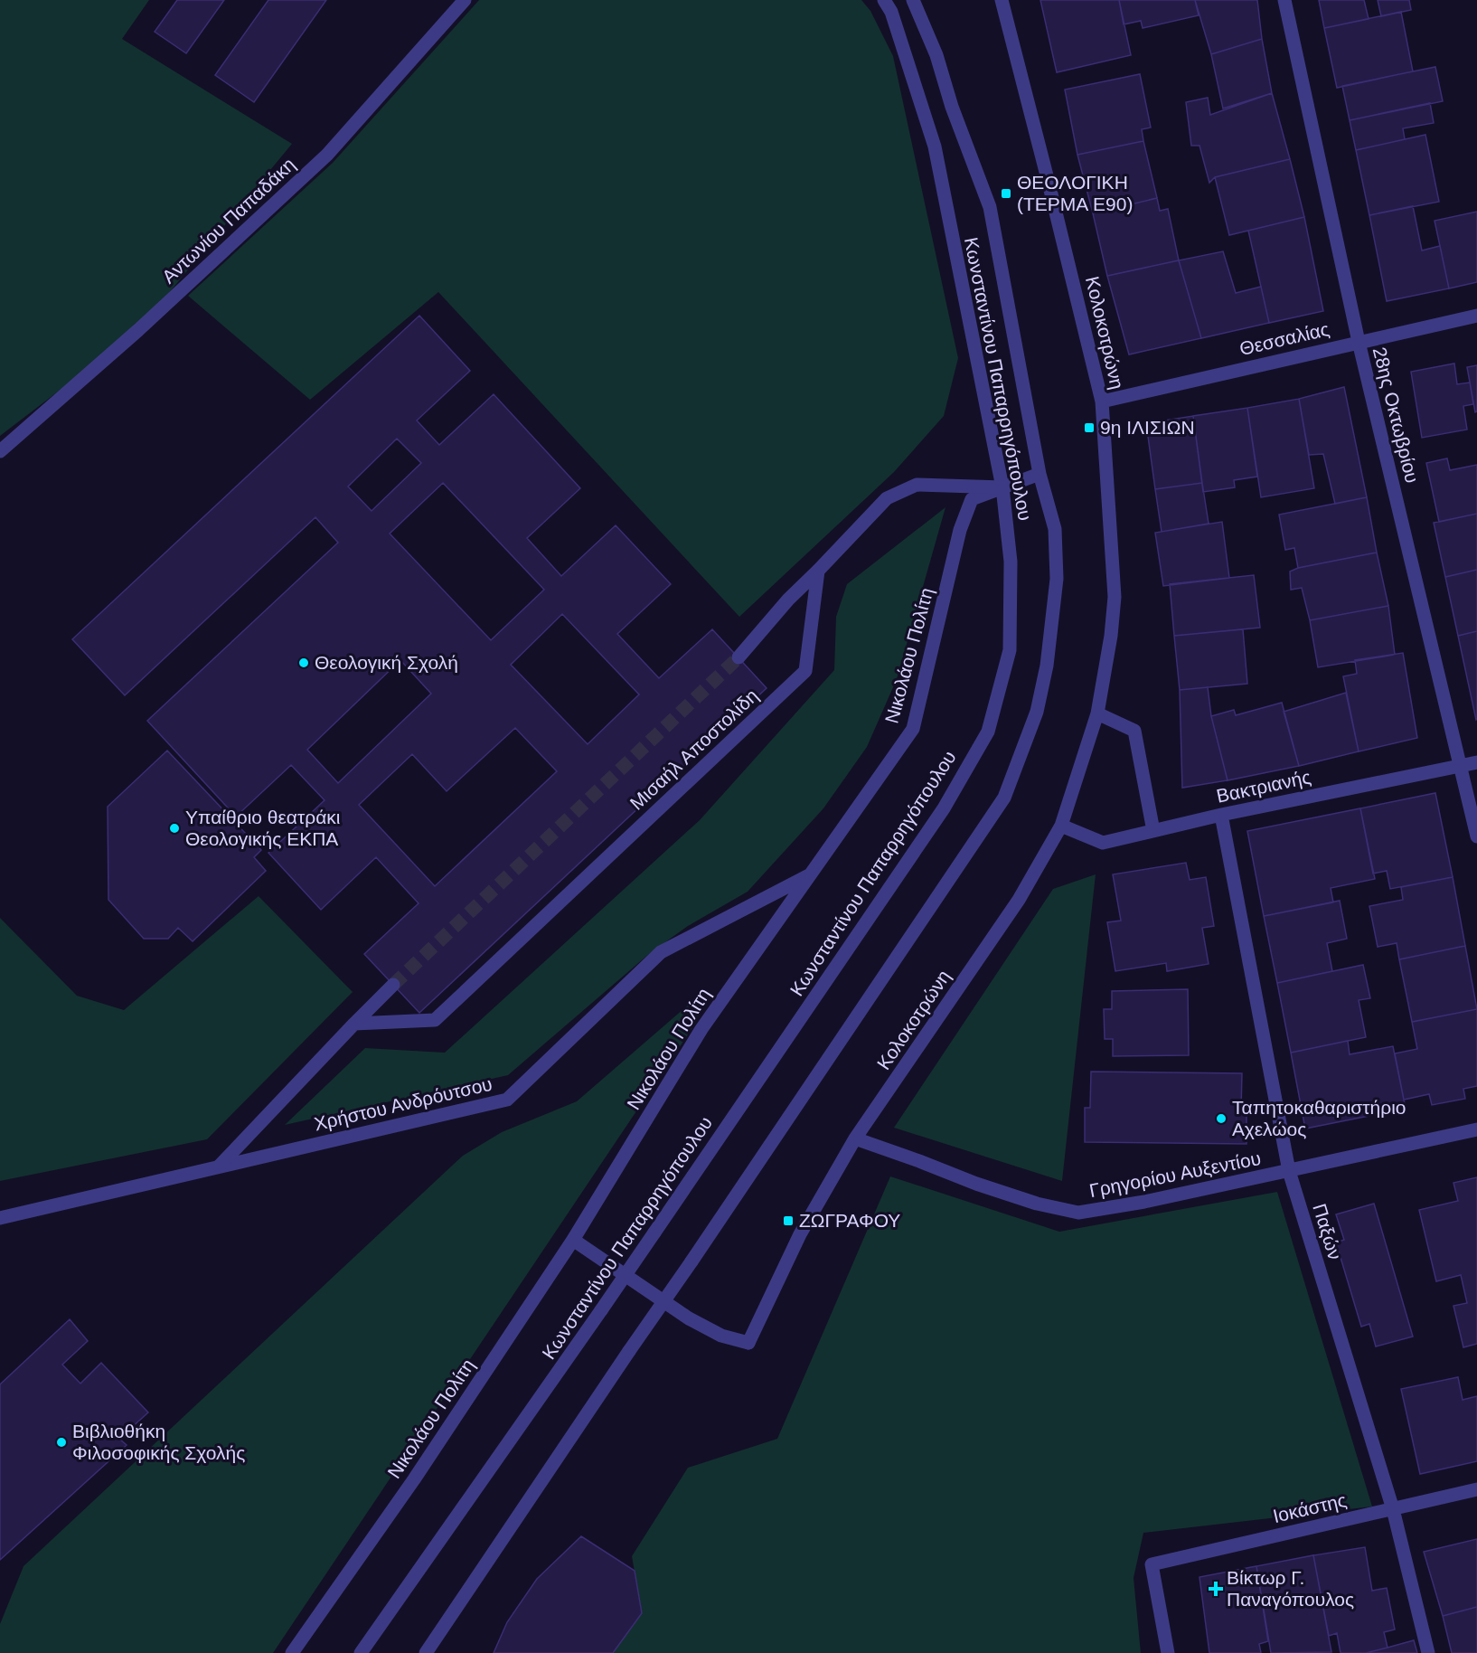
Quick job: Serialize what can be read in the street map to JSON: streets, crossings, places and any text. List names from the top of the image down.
{
  "streets": {
    "street": [
      "Αντωνίου Παπαδάκη",
      "Κολοκοτρώνη",
      "Θεσσαλίας",
      "Κωνσταντίνου Παπαρρηγόπουλου",
      "28ης Οκτωβρίου",
      "Νικολάου Πολίτη",
      "Μισαήλ Αποστολίδη",
      "Βακτριανής",
      "Χρήστου Ανδρόυτσου",
      "Γρηγορίου Αυξεντίου",
      "Παξών",
      "Ιοκάστης"
    ]
  },
  "crossings": [
    ["Κολοκοτρώνη", "Θεσσαλίας"],
    ["Κολοκοτρώνη", "Νικολάου Πολίτη"],
    ["Κολοκοτρώνη", "Βακτριανής"],
    ["Κολοκοτρώνη", "Γρηγορίου Αυξεντίου"],
    ["Θεσσαλίας", "28ης Οκτωβρίου"],
    ["Κωνσταντίνου Παπαρρηγόπουλου", "Νικολάου Πολίτη"],
    ["28ης Οκτωβρίου", "Βακτριανής"],
    ["Νικολάου Πολίτη", "Χρήστου Ανδρόυτσου"],
    ["Βακτριανής", "Παξών"],
    ["Γρηγορίου Αυξεντίου", "Παξών"],
    ["Παξών", "Ιοκάστης"]
  ],
  "places": {
    "transit": ["ΘΕΟΛΟΓΙΚΗ (ΤΕΡΜΑ Ε90)", "9η ΙΛΙΣΙΩΝ", "ΖΩΓΡΑΦΟΥ"],
    "other": [
      "Θεολογική Σχολή",
      "Υπαίθριο θεατράκι Θεολογικής ΕΚΠΑ",
      "Ταπητοκαθαριστήριο Αχελώος",
      "Βιβλιοθήκη Φιλοσοφικής Σχολής"
    ],
    "health": ["Βίκτωρ Γ. Παναγόπουλος"]
  }
}
